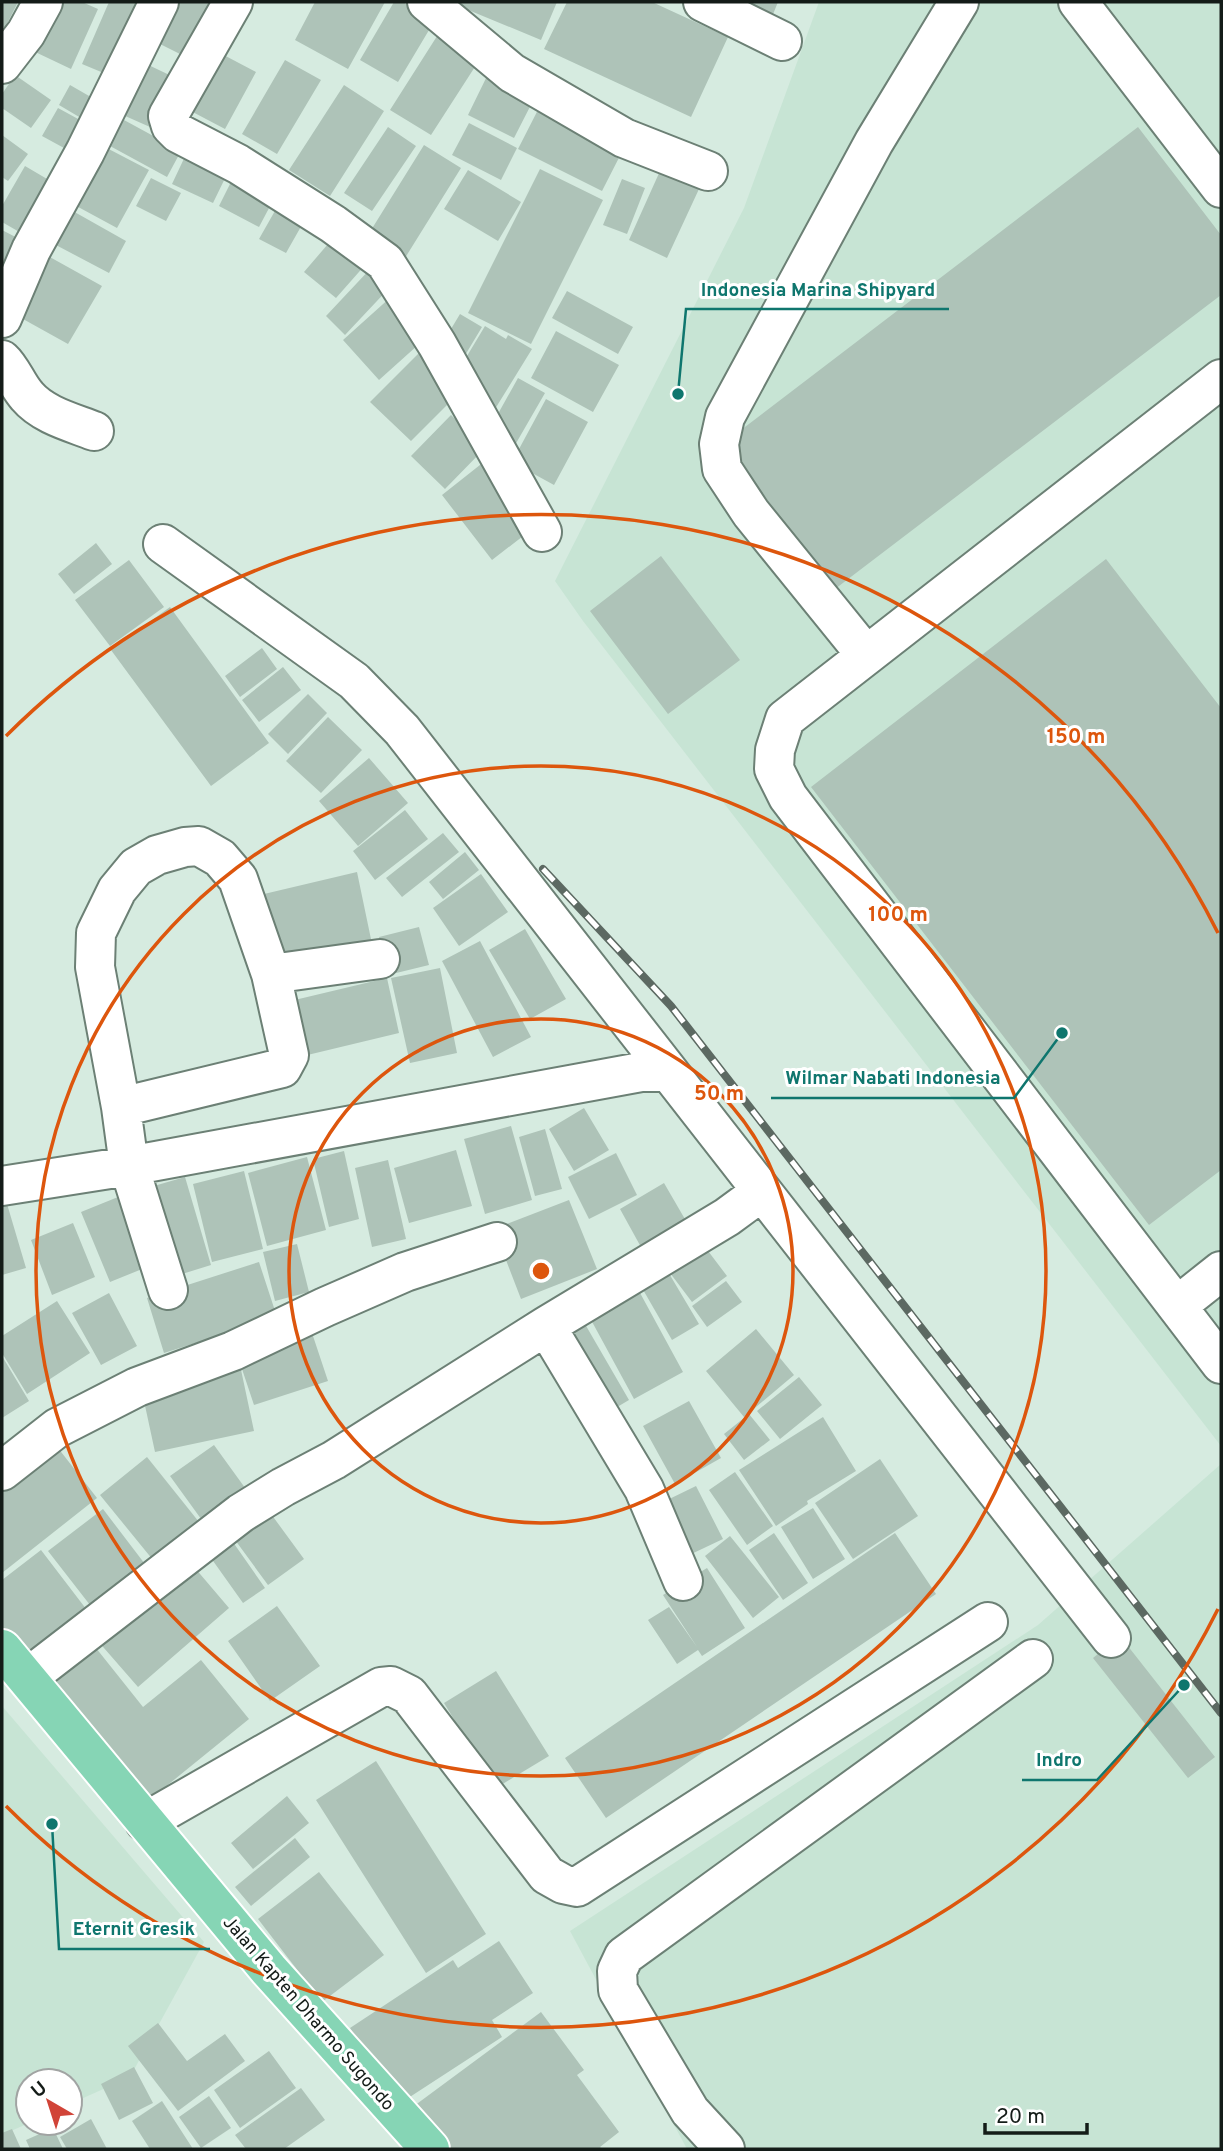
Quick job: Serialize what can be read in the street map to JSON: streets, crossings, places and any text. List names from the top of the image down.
{
  "streets": {
    "main road": ["Jalan Kapten Dharmo Sugondo"]
  },
  "places": [
    "Indonesia Marina Shipyard",
    "Wilmar Nabati Indonesia",
    "Indro",
    "Eternit Gresik"
  ],
  "scale_bar": "20 m",
  "north": "top left",
  "rings": ["150 m", "100 m", "50 m"]
}
